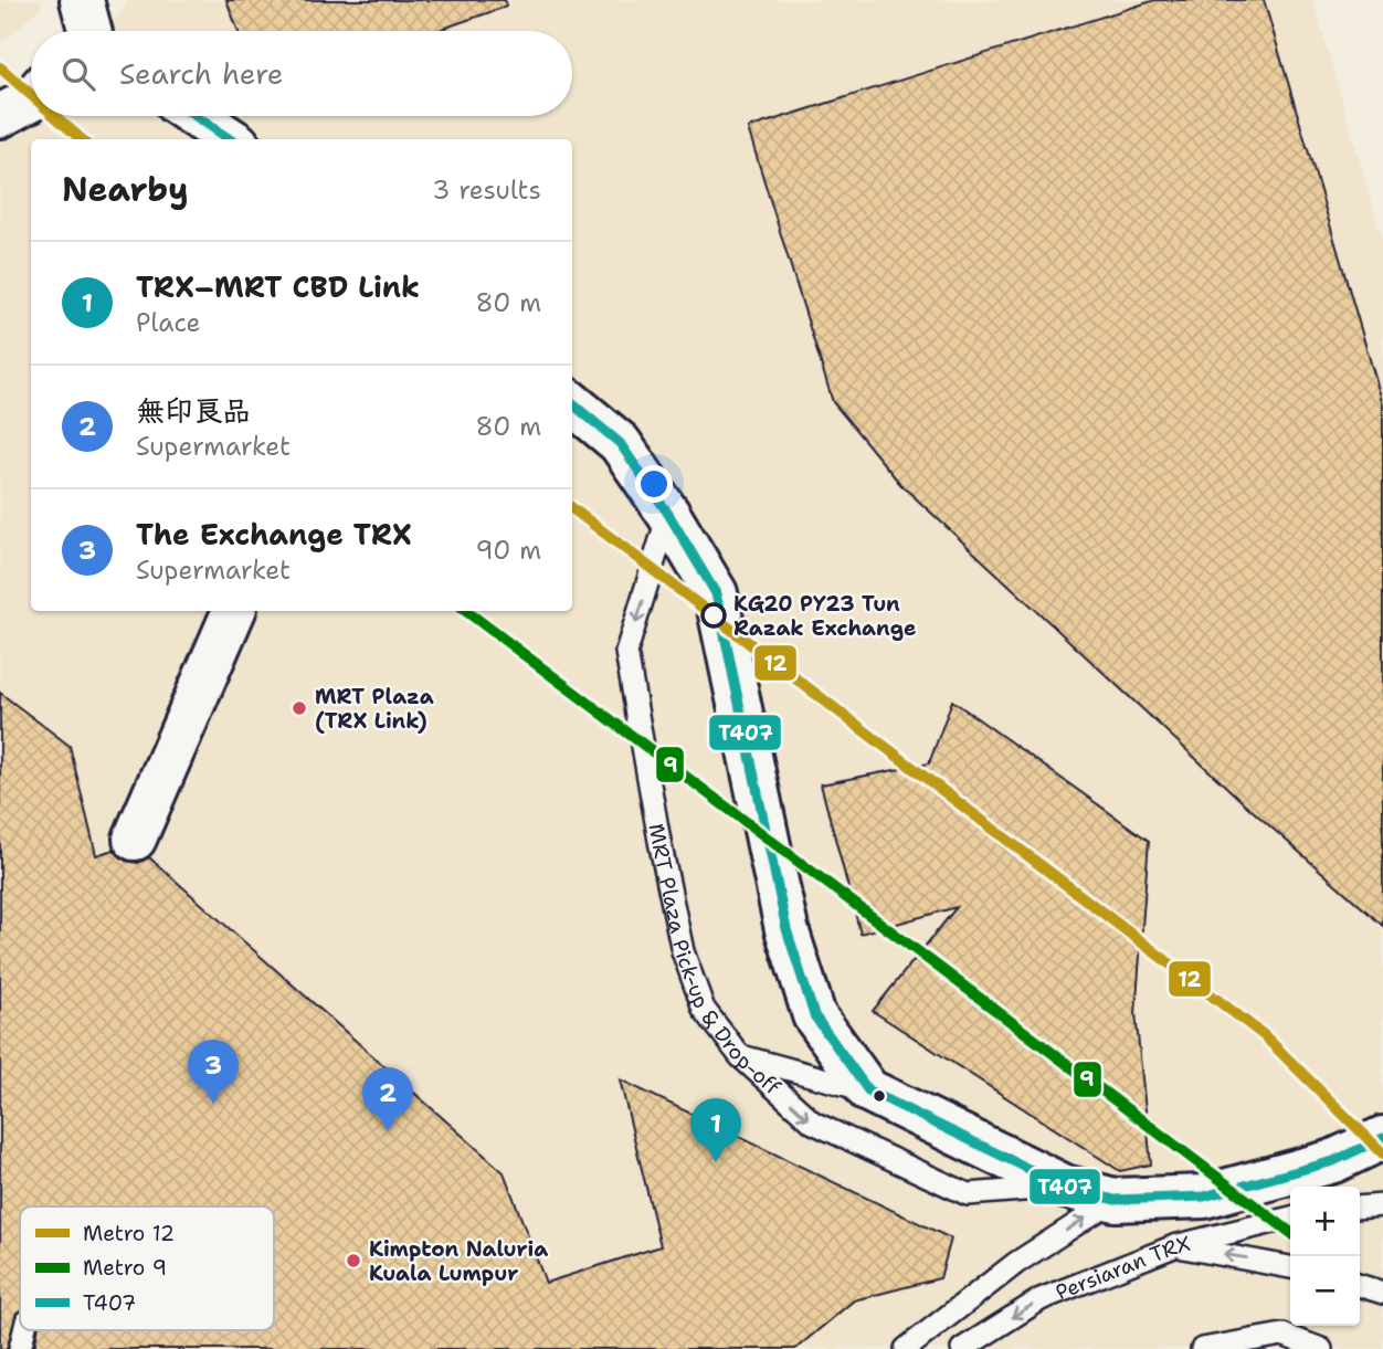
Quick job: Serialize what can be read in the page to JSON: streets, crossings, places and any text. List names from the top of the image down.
{
  "streets": {
    "lane": ["MRT Plaza Pick-up & Drop-off", "Persiaran TRX"]
  },
  "one_way": ["MRT Plaza Pick-up & Drop-off"],
  "places": ["KG20 PY23 Tun Razak Exchange", "MRT Plaza (TRX Link)", "Kimpton Naluria Kuala Lumpur"],
  "lines": ["metro line 12", "transit line T407", "metro line 9"],
  "legend": ["Metro 12", "Metro 9", "T407"],
  "page": {
    "search": "Search here",
    "heading": ["Nearby", "3 results"],
    "list": [
      {
        "mark": "1",
        "name": "TRX–MRT CBD Link",
        "note": "Place",
        "value": "80 m"
      },
      {
        "mark": "2",
        "name": "無印良品",
        "note": "Supermarket",
        "value": "80 m"
      },
      {
        "mark": "3",
        "name": "The Exchange TRX",
        "note": "Supermarket",
        "value": "90 m"
      }
    ],
    "pins": ["3", "2", "1"],
    "map_buttons": ["+", "−"]
  }
}
